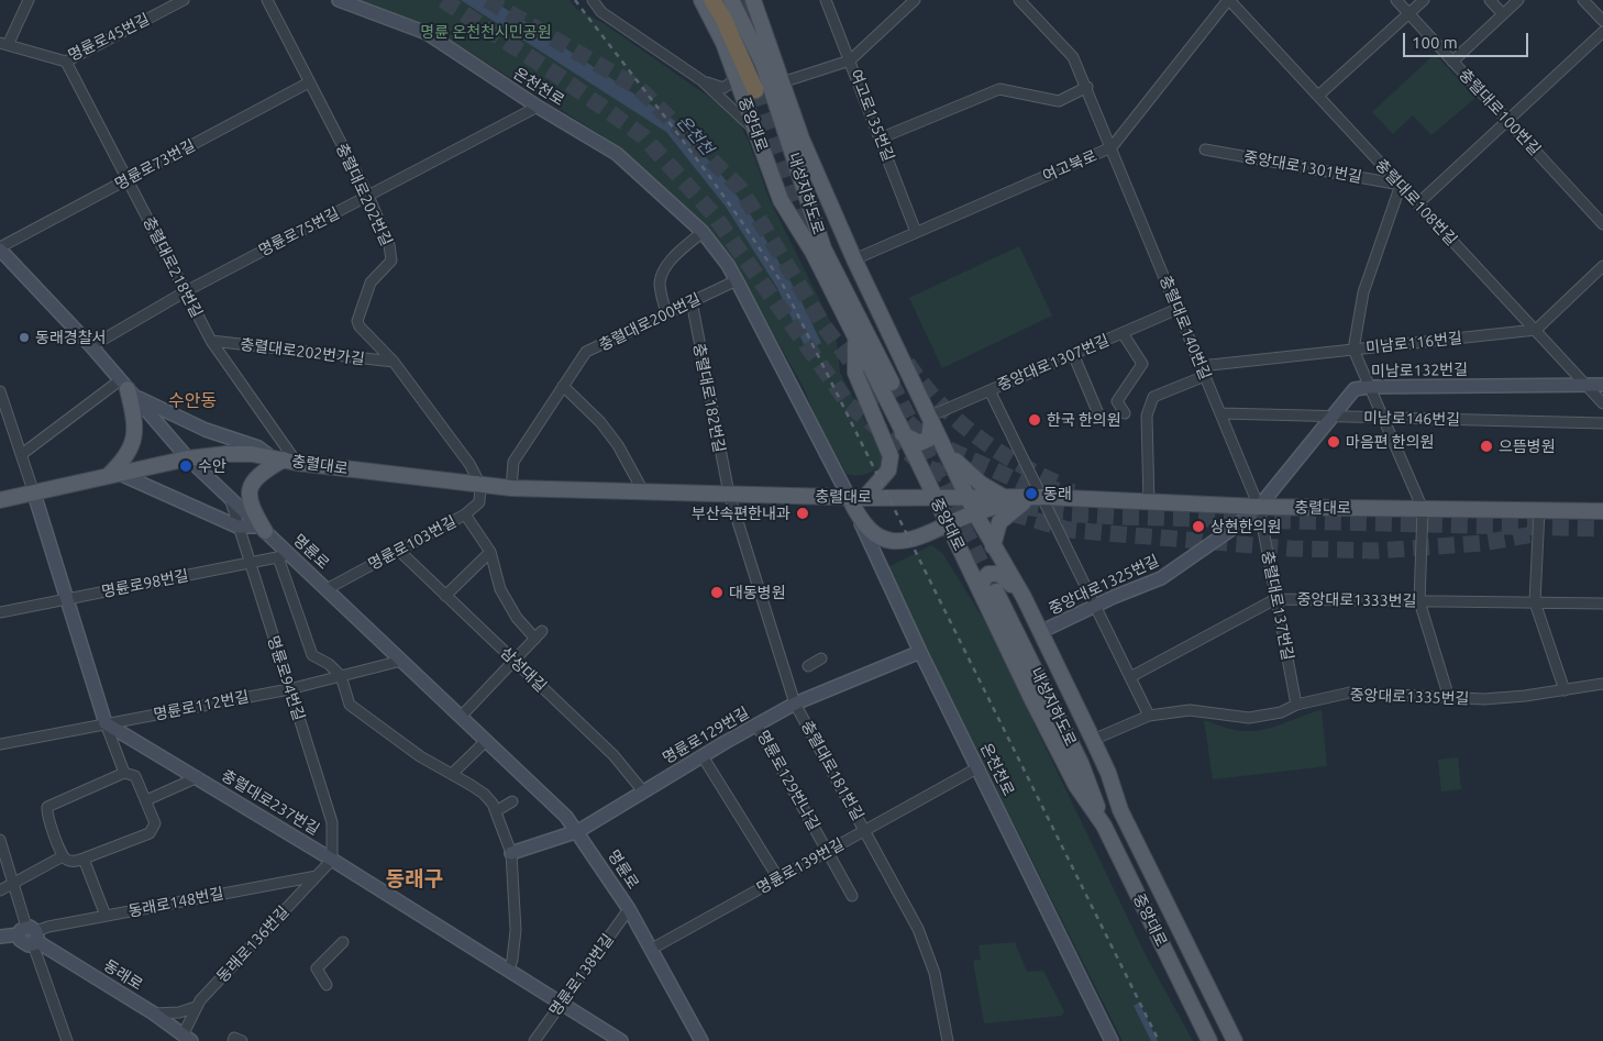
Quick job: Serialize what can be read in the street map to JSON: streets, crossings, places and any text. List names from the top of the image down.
{
  "streets": {
    "main road": ["중앙대로", "내성지하도로", "충렬대로"],
    "street": [
      "명륜로45번길",
      "온천천로",
      "충렬대로100번길",
      "여고로135번길",
      "명륜로73번길",
      "여고북로",
      "중앙대로1301번길",
      "충렬대로202번길",
      "충렬대로108번길",
      "명륜로75번길",
      "충렬대로218번길",
      "충렬대로200번길",
      "충렬대로140번길",
      "미남로116번길",
      "충렬대로202번가길",
      "중앙대로1307번길",
      "미남로132번길",
      "충렬대로182번길",
      "미남로146번길",
      "명륜로103번길",
      "명륜로",
      "명륜로98번길",
      "중앙대로1325번길",
      "중앙대로1333번길",
      "충렬대로137번길",
      "삼성대길",
      "명륜로94번길",
      "중앙대로1335번길",
      "명륜로112번길",
      "명륜로129번길",
      "충렬대로181번길",
      "명륜로129번나길",
      "충렬대로237번길",
      "명륜로139번길",
      "동래로148번길",
      "동래로136번길",
      "동래로",
      "명륜로138번길"
    ]
  },
  "crossings": [
    ["명륜로45번길", "충렬대로218번길"],
    ["온천천로", "명륜로75번길"],
    ["온천천로", "충렬대로200번길"],
    ["온천천로", "충렬대로"],
    ["온천천로", "명륜로129번길"],
    ["온천천로", "명륜로139번길"],
    ["여고로135번길", "여고북로"],
    ["중앙대로", "여고북로"],
    ["중앙대로", "내성지하도로"],
    ["중앙대로", "중앙대로1307번길"],
    ["중앙대로", "충렬대로"],
    ["중앙대로", "중앙대로1325번길"],
    ["중앙대로", "중앙대로1335번길"],
    ["명륜로73번길", "충렬대로202번길"],
    ["명륜로73번길", "충렬대로218번길"],
    ["명륜로73번길", "명륜로"],
    ["여고북로", "충렬대로108번길"],
    ["여고북로", "충렬대로140번길"],
    ["중앙대로1301번길", "충렬대로108번길"],
    ["충렬대로202번길", "명륜로75번길"],
    ["충렬대로202번길", "충렬대로202번가길"],
    ["충렬대로202번길", "충렬대로"],
    ["충렬대로202번길", "명륜로103번길"],
    ["충렬대로108번길", "미남로116번길"],
    ["충렬대로108번길", "미남로132번길"],
    ["명륜로75번길", "충렬대로218번길"],
    ["명륜로75번길", "명륜로"],
    ["충렬대로218번길", "충렬대로202번가길"],
    ["충렬대로218번길", "충렬대로"],
    ["충렬대로200번길", "충렬대로182번길"],
    ["충렬대로200번길", "충렬대로"],
    ["충렬대로140번길", "미남로116번길"],
    ["충렬대로140번길", "중앙대로1307번길"],
    ["충렬대로140번길", "미남로132번길"],
    ["충렬대로140번길", "미남로146번길"],
    ["충렬대로140번길", "충렬대로"],
    ["충렬대로140번길", "중앙대로1325번길"],
    ["충렬대로140번길", "충렬대로137번길"],
    ["미남로116번길", "충렬대로"],
    ["미남로132번길", "미남로146번길"],
    ["미남로132번길", "충렬대로"],
    ["미남로132번길", "중앙대로1325번길"],
    ["미남로132번길", "충렬대로137번길"],
    ["충렬대로182번길", "충렬대로"],
    ["충렬대로182번길", "충렬대로181번길"],
    ["충렬대로", "명륜로103번길"],
    ["충렬대로", "명륜로"],
    ["충렬대로", "중앙대로1325번길"],
    ["충렬대로", "충렬대로137번길"],
    ["충렬대로", "충렬대로181번길"],
    ["명륜로103번길", "명륜로"],
    ["명륜로103번길", "삼성대길"],
    ["명륜로", "명륜로98번길"],
    ["명륜로", "명륜로94번길"],
    ["명륜로", "명륜로112번길"],
    ["명륜로", "명륜로129번길"],
    ["명륜로", "명륜로139번길"],
    ["명륜로", "명륜로138번길"],
    ["명륜로98번길", "명륜로94번길"],
    ["중앙대로1325번길", "충렬대로137번길"],
    ["중앙대로1333번길", "충렬대로137번길"],
    ["충렬대로137번길", "중앙대로1335번길"],
    ["삼성대길", "명륜로129번길"],
    ["명륜로94번길", "명륜로112번길"],
    ["명륜로94번길", "충렬대로237번길"],
    ["명륜로94번길", "동래로136번길"],
    ["명륜로112번길", "충렬대로237번길"],
    ["명륜로129번길", "충렬대로181번길"],
    ["명륜로129번길", "명륜로129번나길"],
    ["충렬대로181번길", "명륜로139번길"],
    ["명륜로129번나길", "명륜로139번길"],
    ["충렬대로237번길", "동래로136번길"],
    ["충렬대로237번길", "명륜로138번길"],
    ["동래로148번길", "동래로136번길"],
    ["동래로148번길", "동래로"],
    ["동래로136번길", "동래로"]
  ],
  "districts": ["수안동", "동래구"],
  "water": ["온천천"],
  "parks": ["명륜 온천천시민공원"],
  "places": [
    "동래경찰서",
    "한국 한의원",
    "마음편 한의원",
    "으뜸병원",
    "수안",
    "동래",
    "부산속편한내과",
    "상현한의원",
    "대동병원"
  ],
  "scale_bar": "100 m"
}
